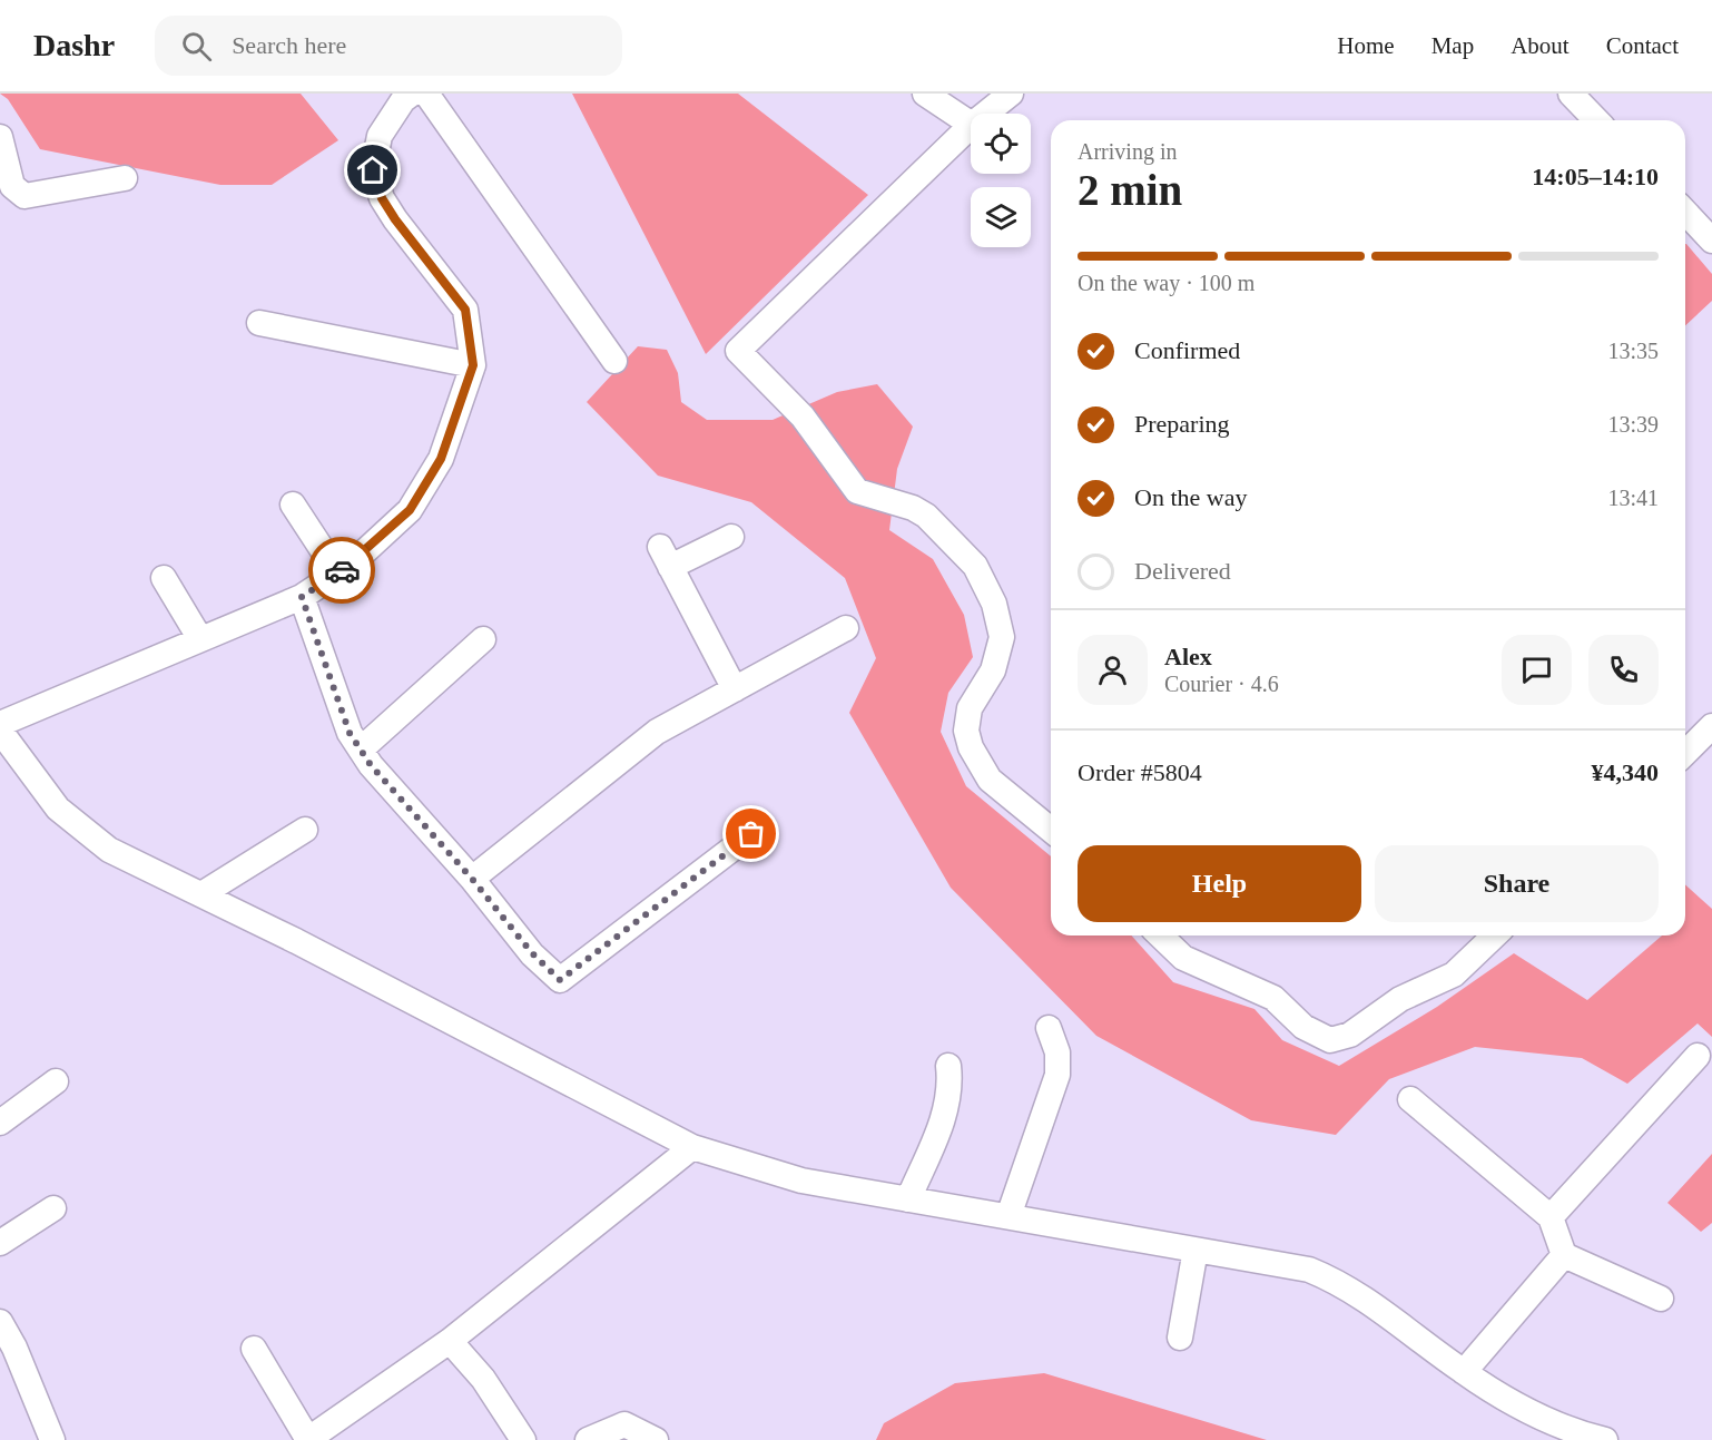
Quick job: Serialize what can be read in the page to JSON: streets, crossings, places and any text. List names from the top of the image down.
{
  "page": {
    "header": "Dashr",
    "search": "Search here",
    "nav": [
      "Home",
      "Map",
      "About",
      "Contact"
    ],
    "heading": ["2 min", "Arriving in", "14:05–14:10"],
    "panel": [
      "Alex",
      "Courier · 4.6",
      "Order #5804",
      "¥4,340"
    ],
    "bar": "On the way · 100 m",
    "list": [
      ["Confirmed", "13:35"],
      ["Preparing", "13:39"],
      ["On the way", "13:41"],
      "Delivered"
    ],
    "buttons": ["Help", "Share"]
  }
}
